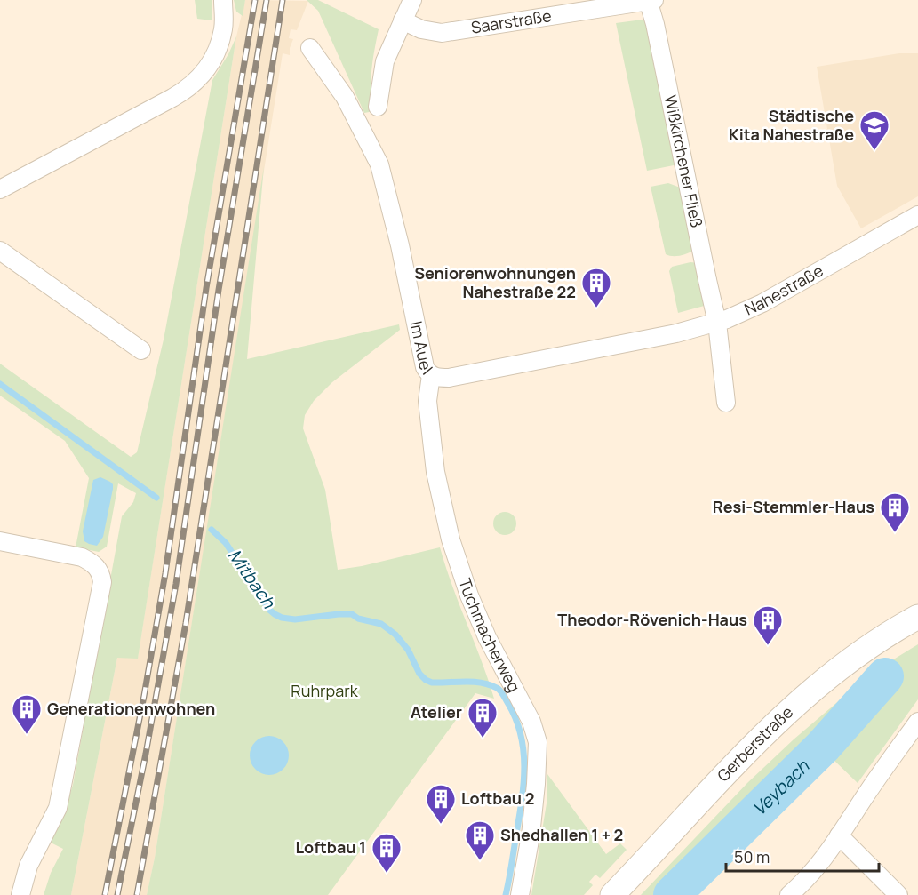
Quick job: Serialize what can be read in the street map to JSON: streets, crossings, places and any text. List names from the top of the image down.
{
  "streets": {
    "street": [
      "Saarstraße",
      "Wißkirchener Fließ",
      "Nahestraße",
      "Im Auel",
      "Tuchmacherweg",
      "Gerberstraße"
    ]
  },
  "crossings": [
    ["Saarstraße", "Wißkirchener Fließ"],
    ["Wißkirchener Fließ", "Nahestraße"],
    ["Wißkirchener Fließ", "Im Auel"],
    ["Nahestraße", "Im Auel"],
    ["Im Auel", "Tuchmacherweg"]
  ],
  "water": ["Mitbach", "Veybach"],
  "parks": ["Ruhrpark"],
  "places": {
    "school or university": ["Städtische Kita Nahestraße"],
    "building": [
      "Seniorenwohnungen Nahestraße 22",
      "Resi-Stemmler-Haus",
      "Theodor-Rövenich-Haus",
      "Generationenwohnen",
      "Atelier",
      "Loftbau 2",
      "Shedhallen 1 + 2",
      "Loftbau 1"
    ]
  },
  "scale_bar": "50 m"
}
